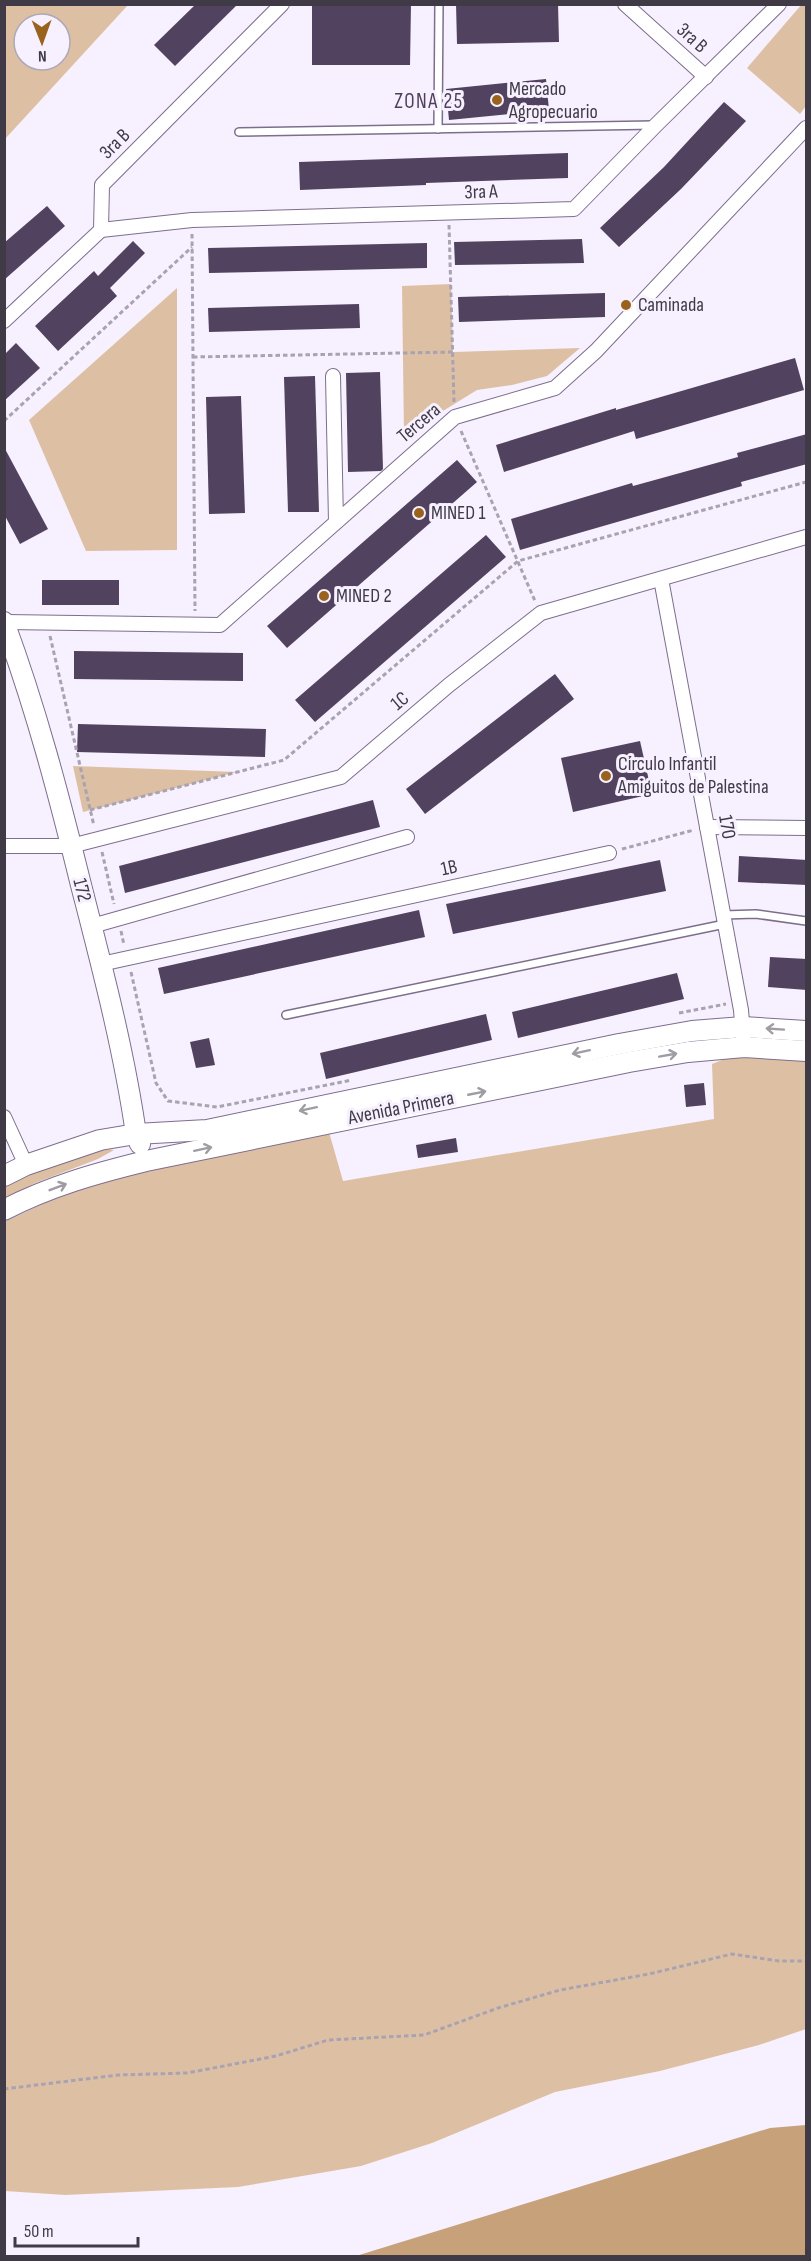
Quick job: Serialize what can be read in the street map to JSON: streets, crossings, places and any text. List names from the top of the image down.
{
  "streets": {
    "street": [
      "3ra B",
      "3ra A",
      "Tercera",
      "1C",
      "170",
      "1B",
      "172",
      "Avenida Primera"
    ]
  },
  "crossings": [
    ["3ra B", "3ra A"],
    ["Tercera", "172"],
    ["1C", "170"],
    ["1C", "172"],
    ["170", "Avenida Primera"],
    ["1B", "172"],
    ["172", "Avenida Primera"]
  ],
  "districts": ["ZONA 25"],
  "places": [
    "Mercado Agropecuario",
    "Caminada",
    "MINED 1",
    "MINED 2",
    "Círculo Infantil Amiguitos de Palestina"
  ],
  "scale_bar": "50 m",
  "north": "bottom"
}
